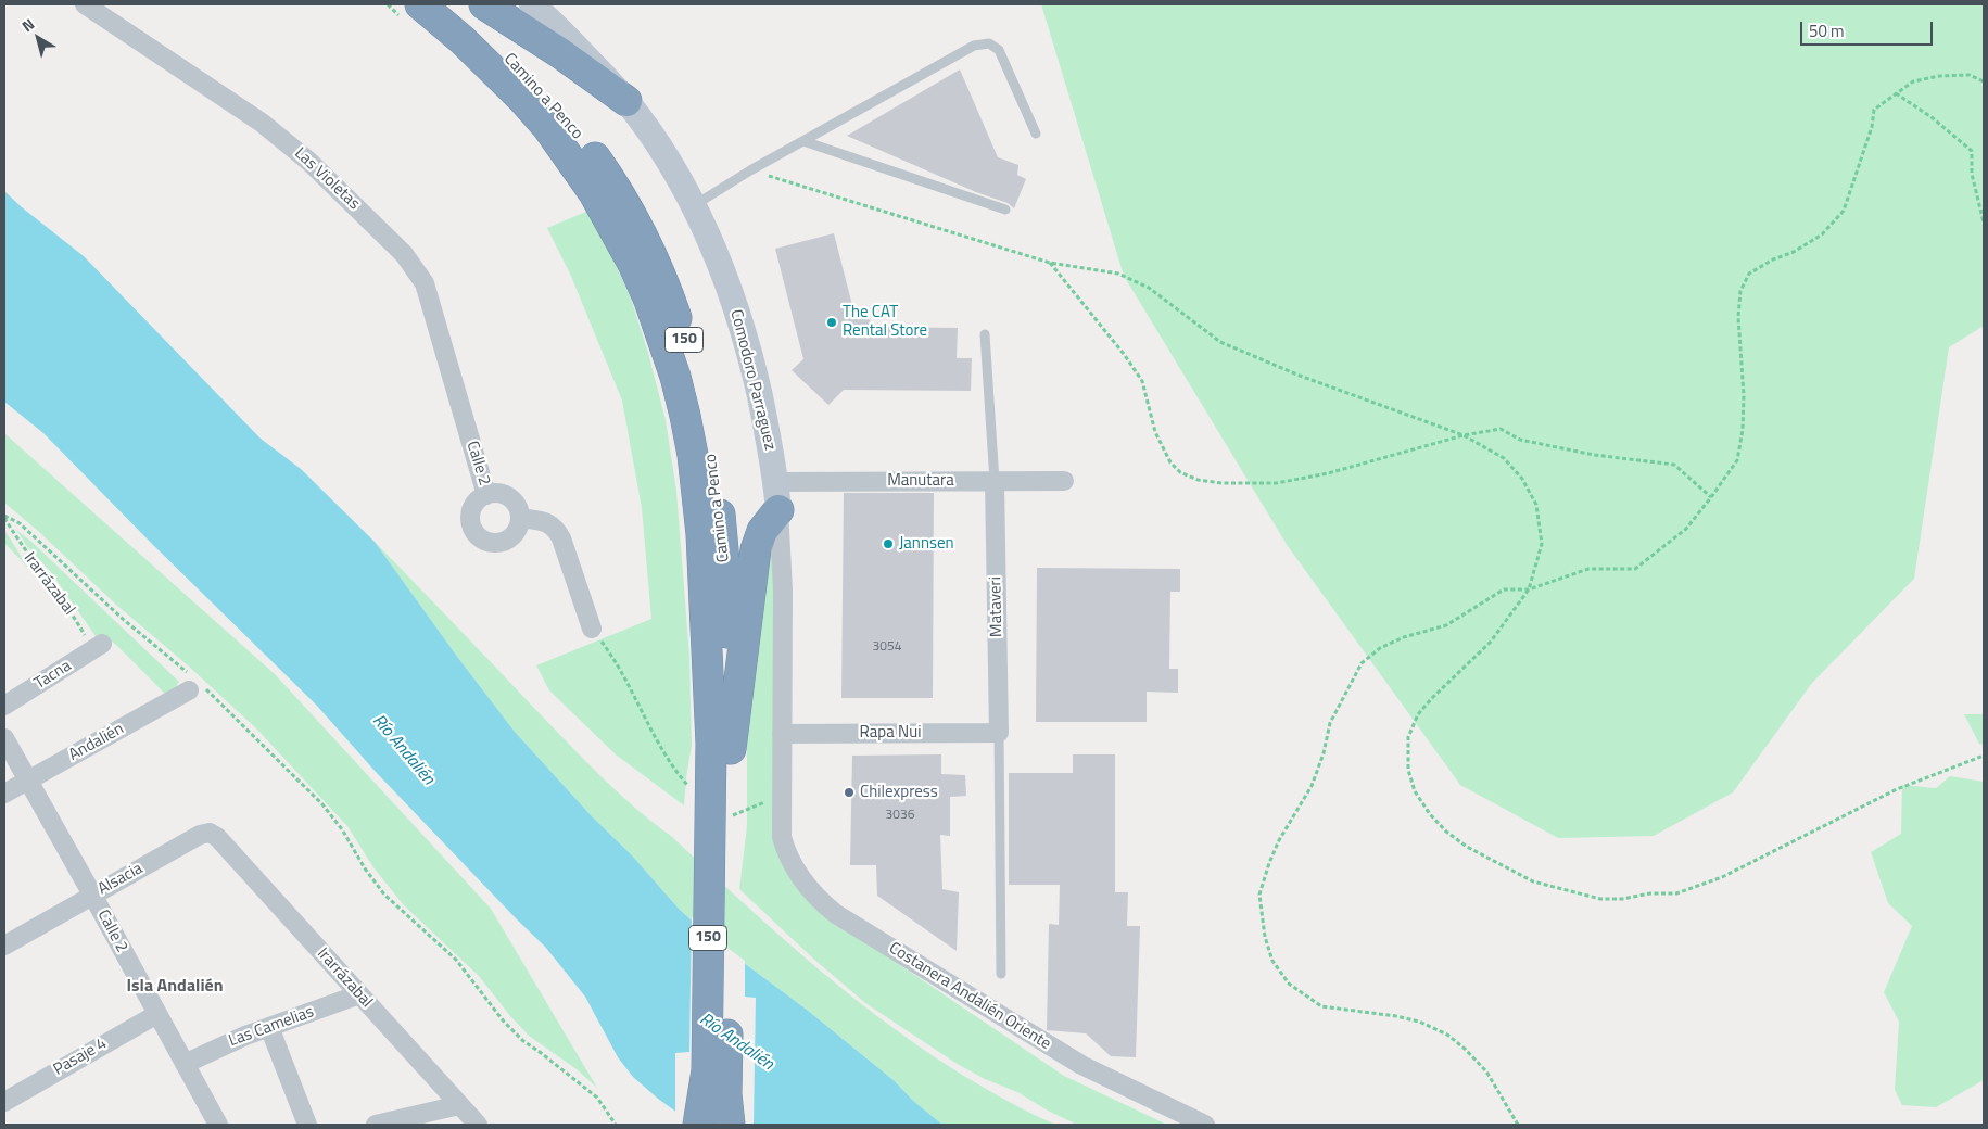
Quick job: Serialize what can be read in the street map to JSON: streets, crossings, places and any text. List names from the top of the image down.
{
  "streets": {
    "highway": ["Camino a Penco", "150"],
    "street": [
      "Las Violetas",
      "Comodoro Parraguez",
      "Calle 2",
      "Manutara",
      "Irarrázabal",
      "Mataveri",
      "Tacna",
      "Rapa Nui",
      "Andalién",
      "Alsacia",
      "Costanera Andalién Oriente",
      "Las Camelias",
      "Pasaje 4"
    ]
  },
  "crossings": [
    ["Las Violetas", "Calle 2"],
    ["Comodoro Parraguez", "Manutara"],
    ["Comodoro Parraguez", "Rapa Nui"],
    ["Comodoro Parraguez", "Costanera Andalién Oriente"],
    ["Calle 2", "Andalién"],
    ["Calle 2", "Alsacia"],
    ["Calle 2", "Las Camelias"],
    ["Calle 2", "Pasaje 4"],
    ["Manutara", "Mataveri"],
    ["Irarrázabal", "Tacna"],
    ["Irarrázabal", "Alsacia"],
    ["Irarrázabal", "Las Camelias"],
    ["Mataveri", "Rapa Nui"]
  ],
  "districts": ["Isla Andalién"],
  "water": ["Río Andalién"],
  "places": ["The CAT Rental Store", "Jannsen", "Chilexpress"],
  "house_numbers": ["3054", "3036"],
  "scale_bar": "50 m",
  "north": "top left"
}
